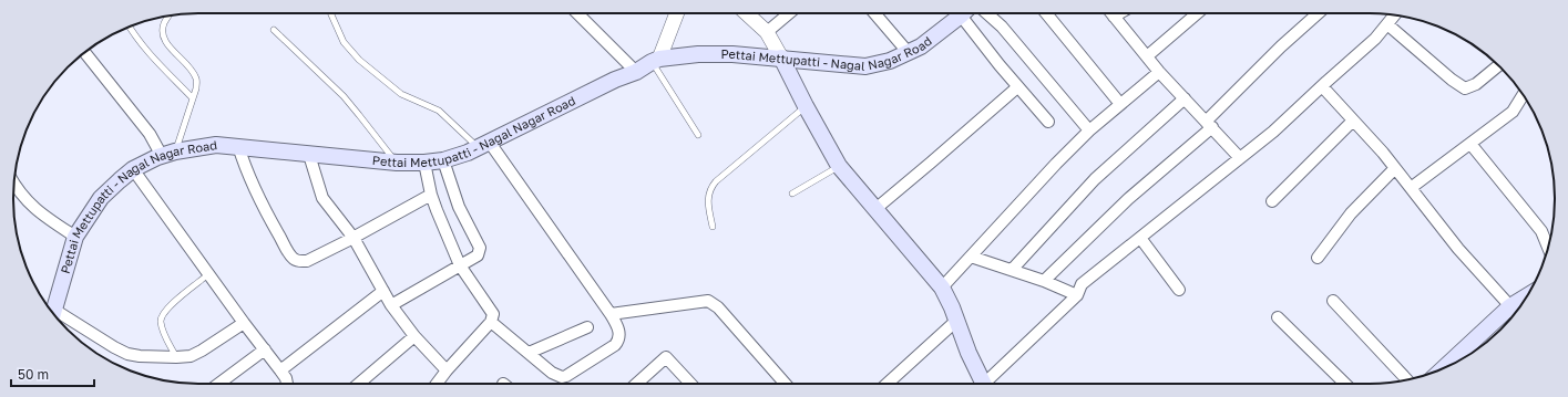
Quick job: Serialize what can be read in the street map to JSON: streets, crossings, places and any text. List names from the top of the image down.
{
  "streets": {
    "main road": ["Pettai Mettupatti - Nagal Nagar Road"]
  },
  "scale_bar": "50 m"
}
